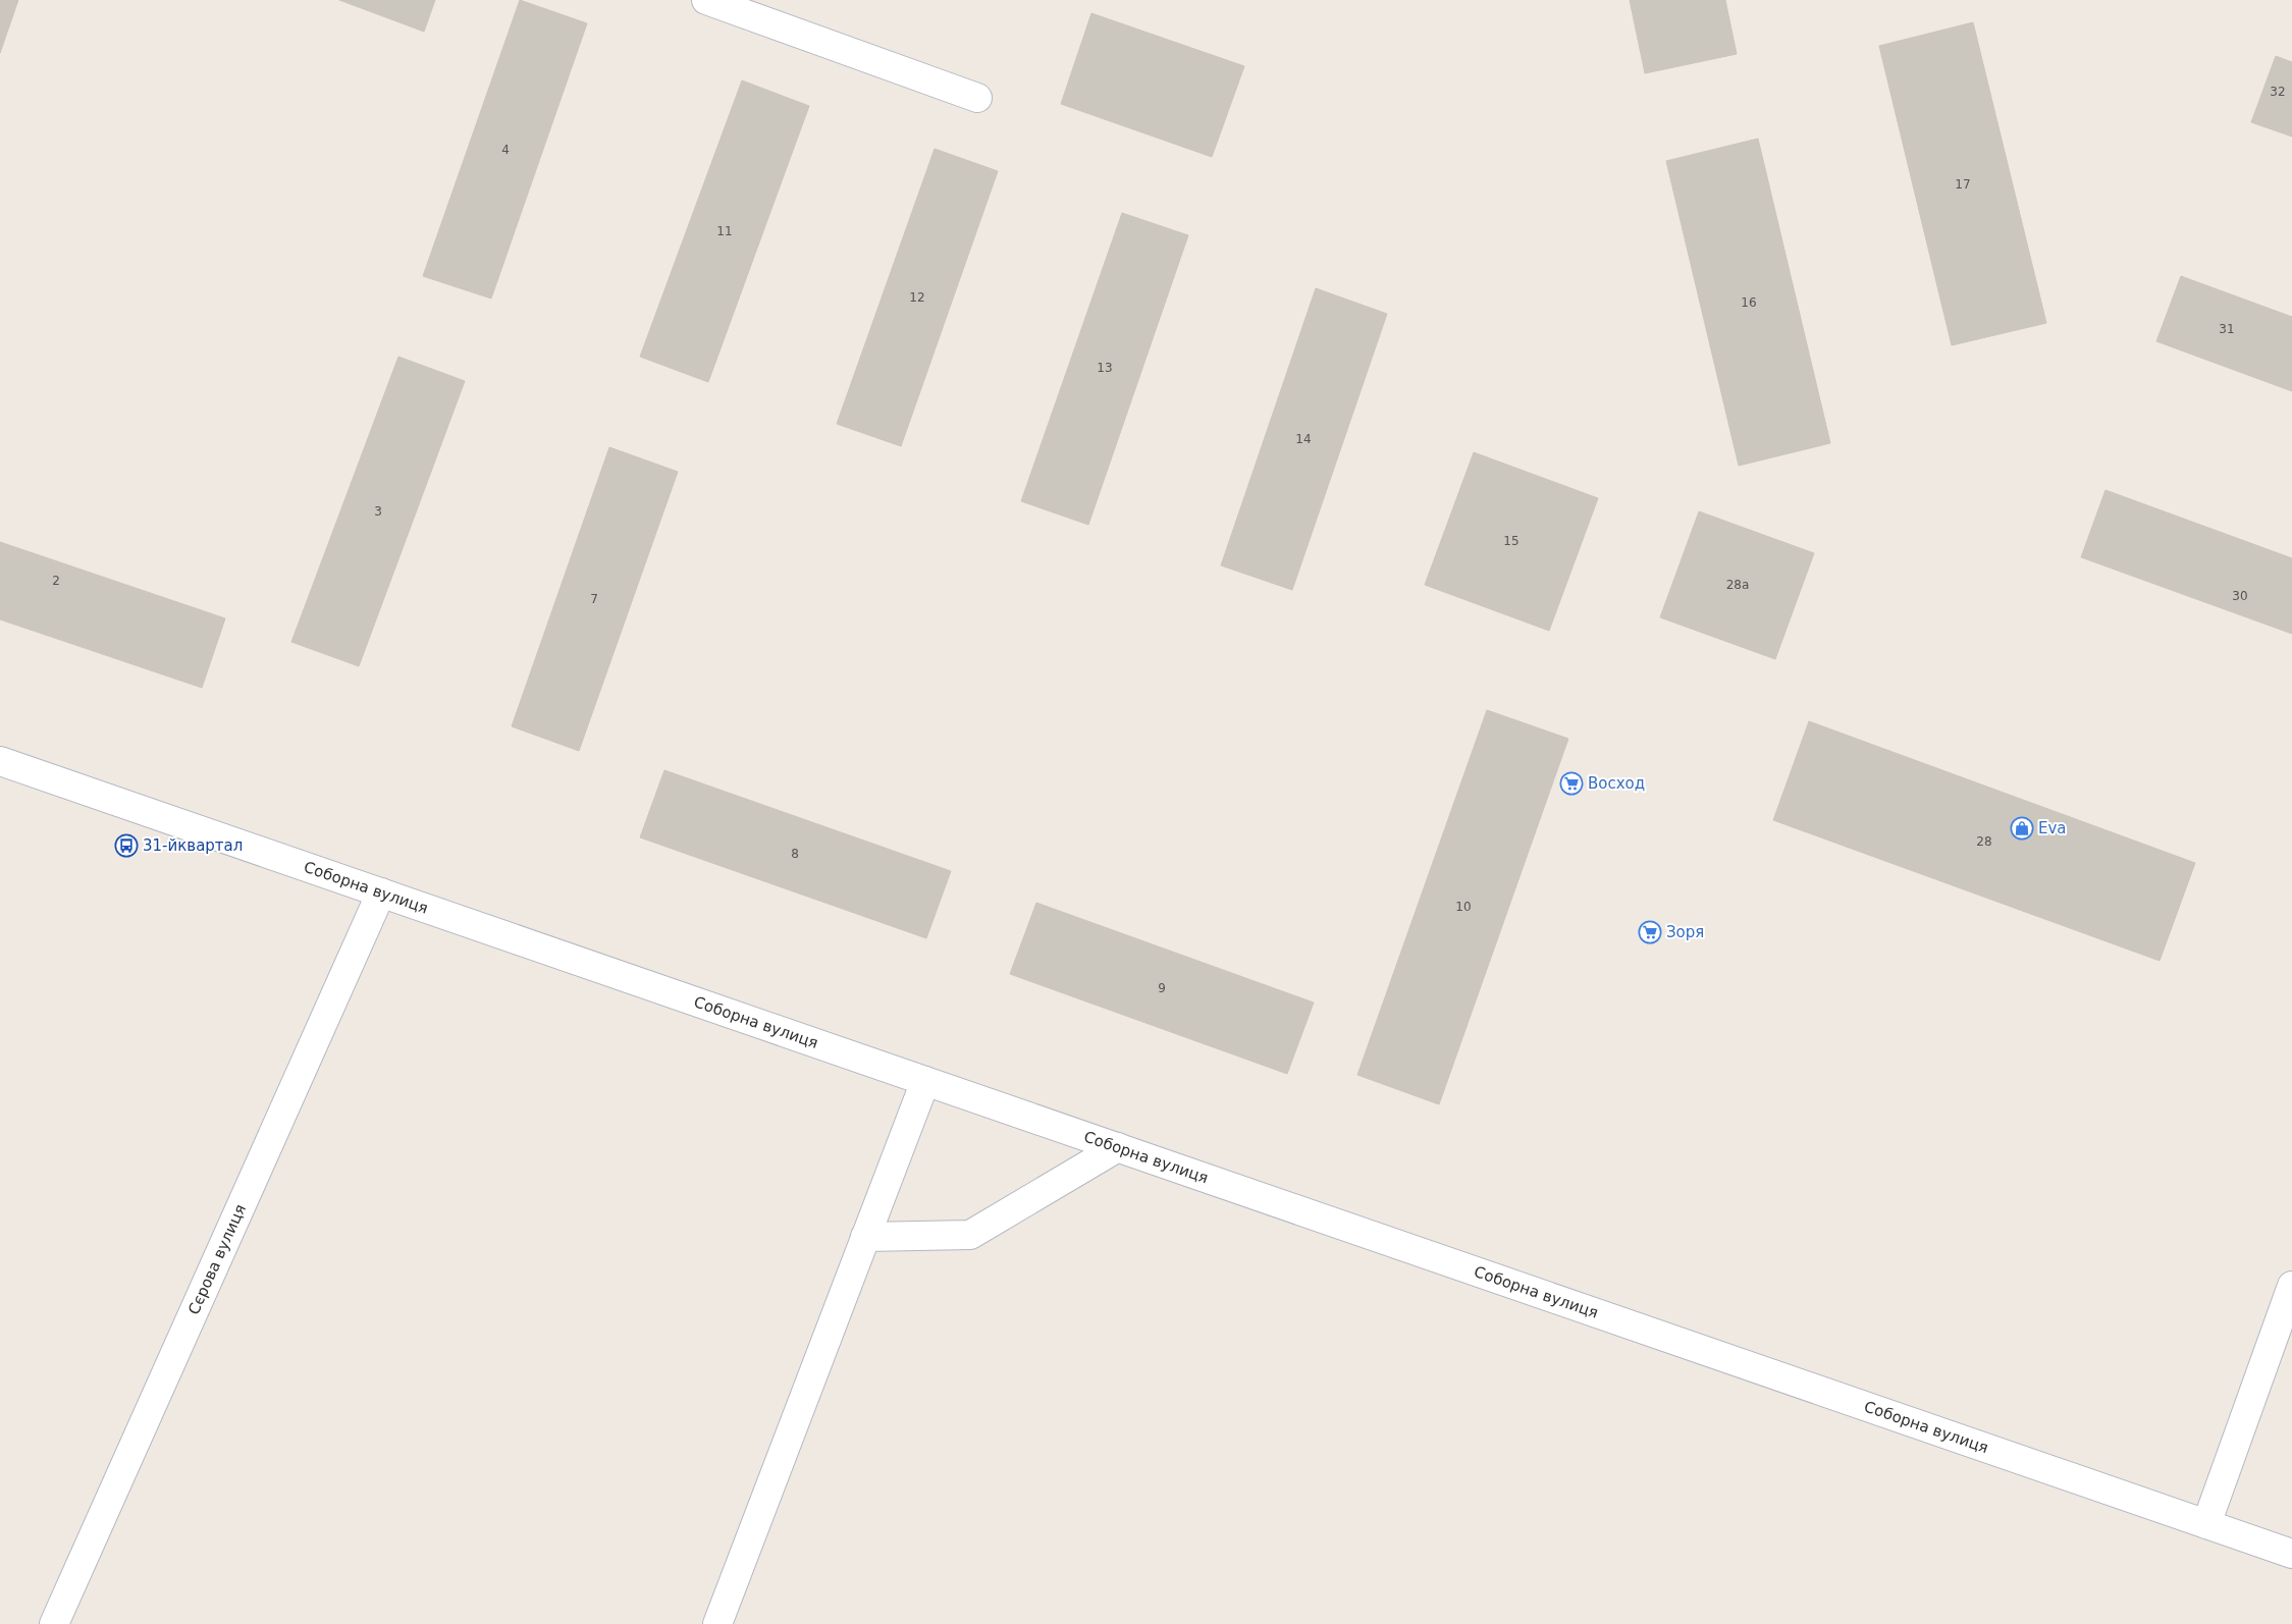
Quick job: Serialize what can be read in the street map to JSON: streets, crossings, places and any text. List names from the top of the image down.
{
  "streets": {
    "street": ["Соборна вулиця", "Сєрова вулиця"]
  },
  "crossings": [
    ["Соборна вулиця", "Сєрова вулиця"]
  ],
  "places": {
    "supermarket": ["Восход", "Зоря"],
    "shop": ["Eva"],
    "bus stop": ["31-йквартал"]
  },
  "house_numbers": [
    "32",
    "4",
    "17",
    "11",
    "12",
    "16",
    "31",
    "13",
    "14",
    "3",
    "15",
    "2",
    "28а",
    "30",
    "7",
    "28",
    "8",
    "10",
    "9"
  ]
}
